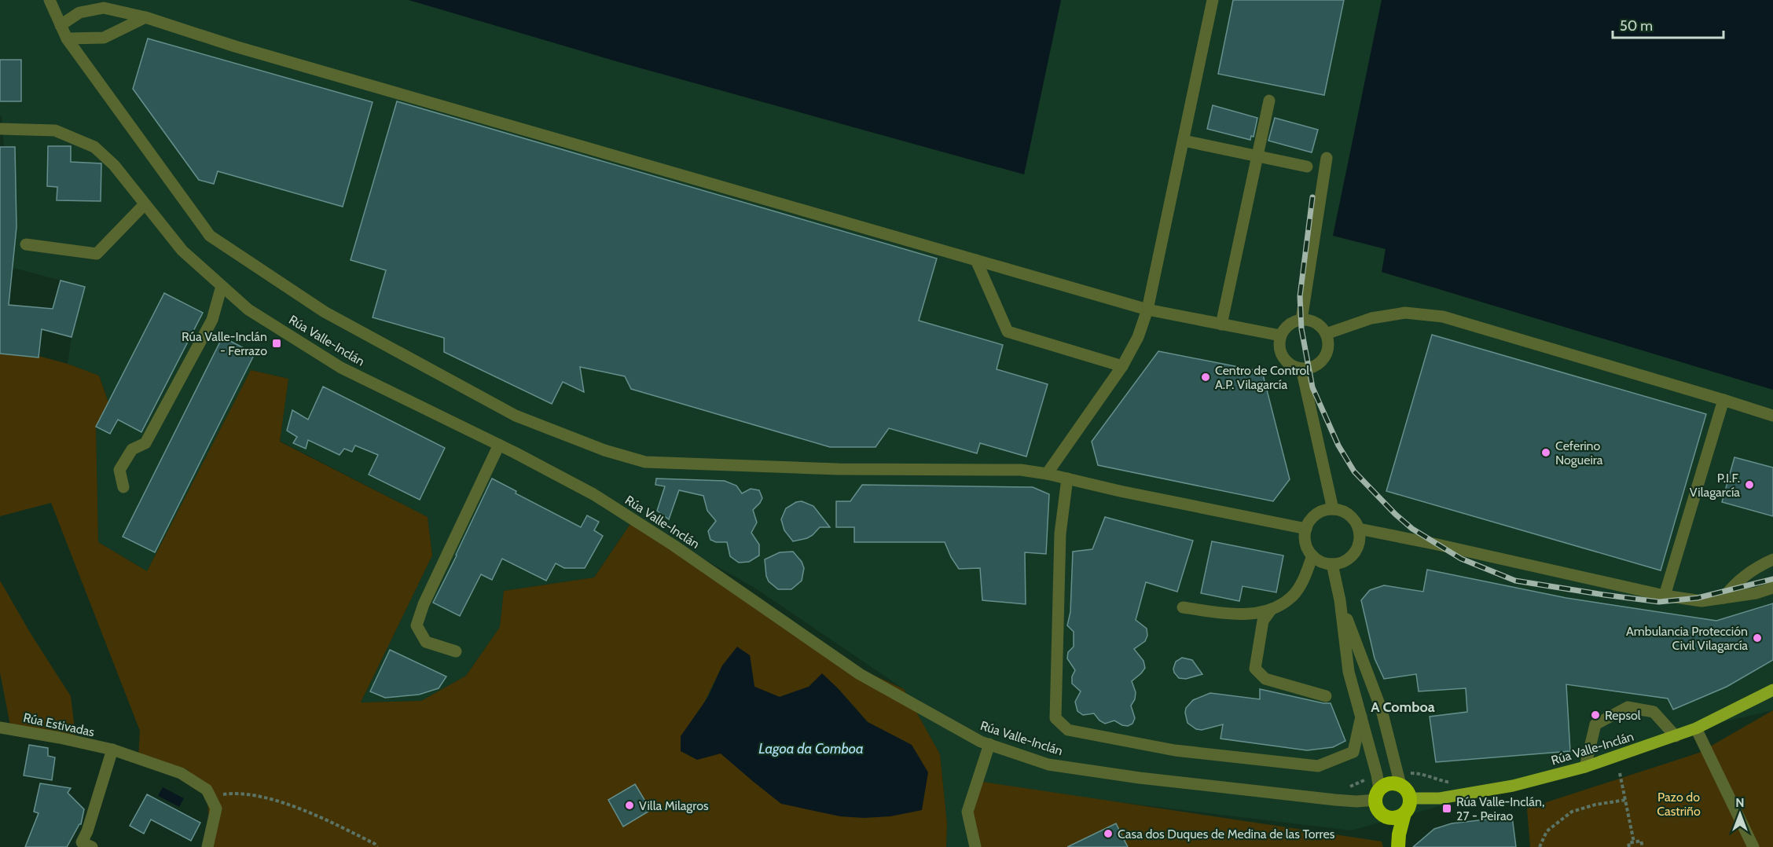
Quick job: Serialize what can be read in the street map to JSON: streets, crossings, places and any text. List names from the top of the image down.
{
  "streets": {
    "main road": ["Rúa Valle-Inclán"],
    "street": ["Rúa Estivadas"]
  },
  "districts": ["A Comboa"],
  "water": ["Lagoa da Comboa"],
  "parks": ["Pazo do Castriño"],
  "places": {
    "transit": ["Rúa Valle-Inclán - Ferrazo", "Rúa Valle-Inclán, 27 - Peirao"],
    "other": [
      "Centro de Control A.P. Vilagarcía",
      "Ceferino Nogueira",
      "P.I.F. Vilagarcía",
      "Ambulancia Protección Civil Vilagarcía",
      "Repsol",
      "Villa Milagros",
      "Casa dos Duques de Medina de las Torres"
    ]
  },
  "scale_bar": "50 m",
  "north": "top"
}
